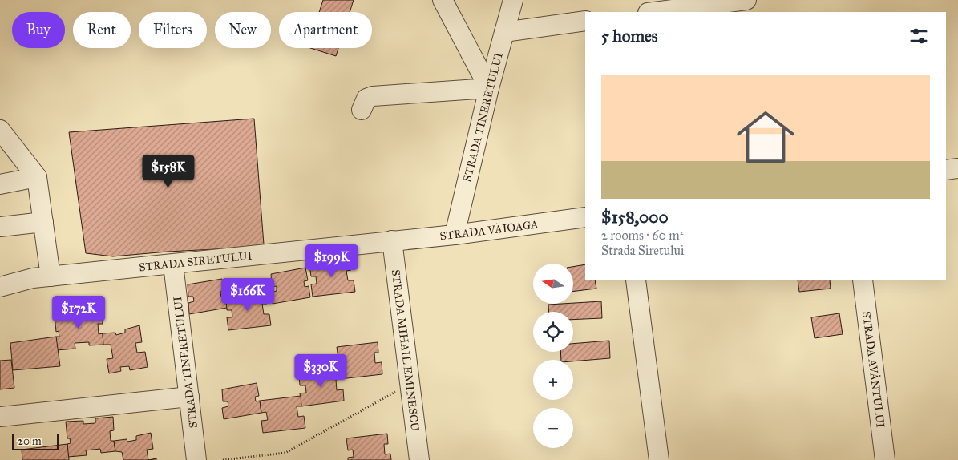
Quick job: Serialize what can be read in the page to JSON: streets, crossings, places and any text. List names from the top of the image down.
{
  "streets": {
    "street": [
      "STRADA TINERETULUI",
      "STRADA VĂIOAGA",
      "STRADA SIRETULUI",
      "STRADA MIHAIL EMINESCU",
      "STRADA AVÂNTULUI"
    ]
  },
  "crossings": [
    ["STRADA TINERETULUI", "STRADA VĂIOAGA"],
    ["STRADA TINERETULUI", "STRADA SIRETULUI"],
    ["STRADA VĂIOAGA", "STRADA SIRETULUI"],
    ["STRADA VĂIOAGA", "STRADA MIHAIL EMINESCU"],
    ["STRADA SIRETULUI", "STRADA MIHAIL EMINESCU"]
  ],
  "scale_bar": "20 m",
  "north": "left",
  "page": {
    "chip": [
      "Buy",
      "Rent",
      "Filters",
      "New",
      "Apartment"
    ],
    "heading": "5 homes",
    "list": [
      {
        "name": "$158,000",
        "note": "2 rooms · 60 m² · Strada Siretului"
      }
    ],
    "price": [
      "$158K",
      "$199K",
      "$166K",
      "$172K",
      "$330K"
    ],
    "map_buttons": ["+", "−"],
    "scale": "20 m"
  }
}
